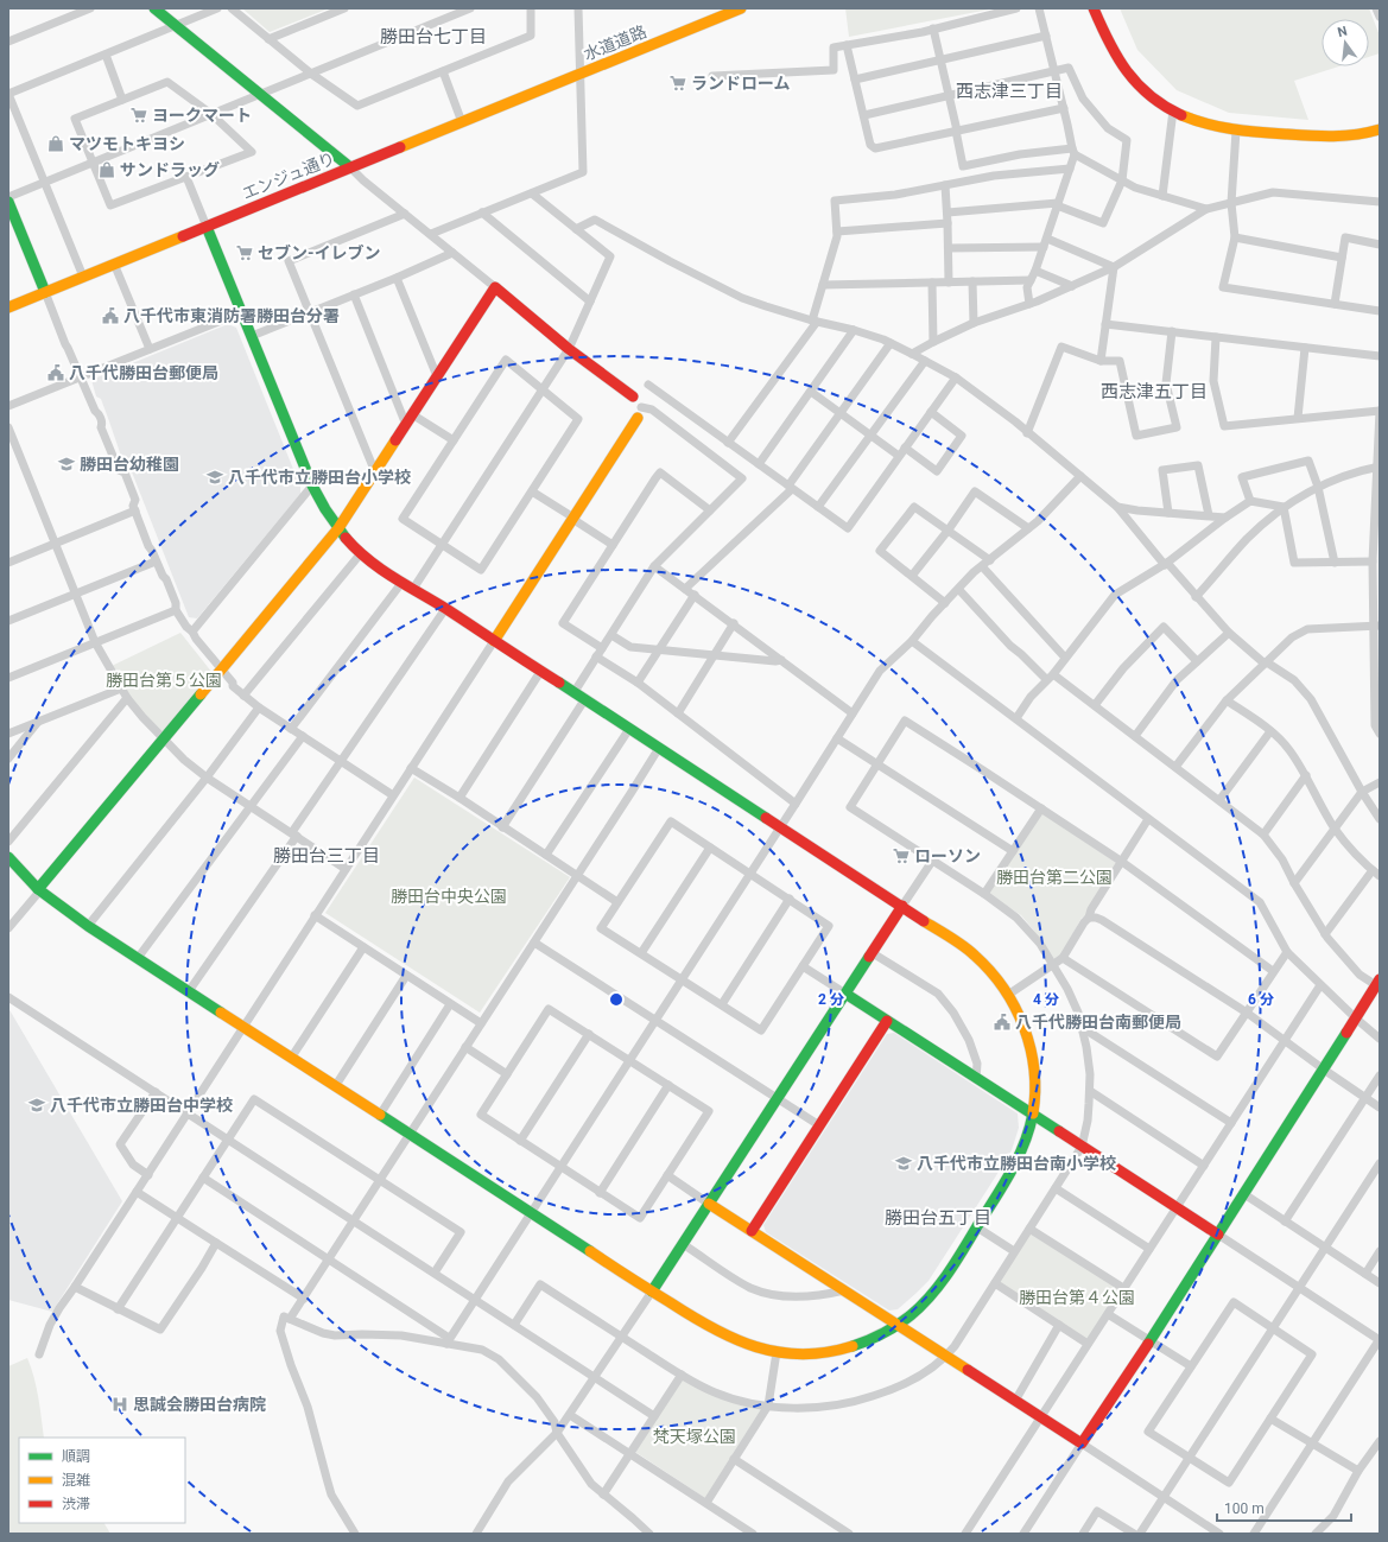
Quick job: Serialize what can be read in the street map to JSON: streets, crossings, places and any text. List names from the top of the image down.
{
  "streets": {
    "street": ["水道道路", "エンジュ通り"]
  },
  "crossings": [
    ["水道道路", "エンジュ通り"]
  ],
  "districts": [
    "勝田台七丁目",
    "西志津三丁目",
    "西志津五丁目",
    "勝田台三丁目",
    "勝田台五丁目"
  ],
  "parks": [
    "勝田台第５公園",
    "勝田台第二公園",
    "勝田台中央公園",
    "勝田台第４公園",
    "梵天塚公園"
  ],
  "places": {
    "supermarket": [
      "ランドローム",
      "ヨークマート",
      "セブン-イレブン",
      "ローソン"
    ],
    "shop": ["マツモトキヨシ", "サンドラッグ"],
    "public building": ["八千代市東消防署勝田台分署", "八千代勝田台郵便局", "八千代勝田台南郵便局"],
    "school or university": [
      "勝田台幼稚園",
      "八千代市立勝田台小学校",
      "八千代市立勝田台中学校",
      "八千代市立勝田台南小学校"
    ],
    "hospital": ["思誠会勝田台病院"]
  },
  "legend": ["順調", "混雑", "渋滞"],
  "scale_bar": "100 m",
  "north": "top",
  "rings": ["2 分", "4 分", "6 分"]
}
